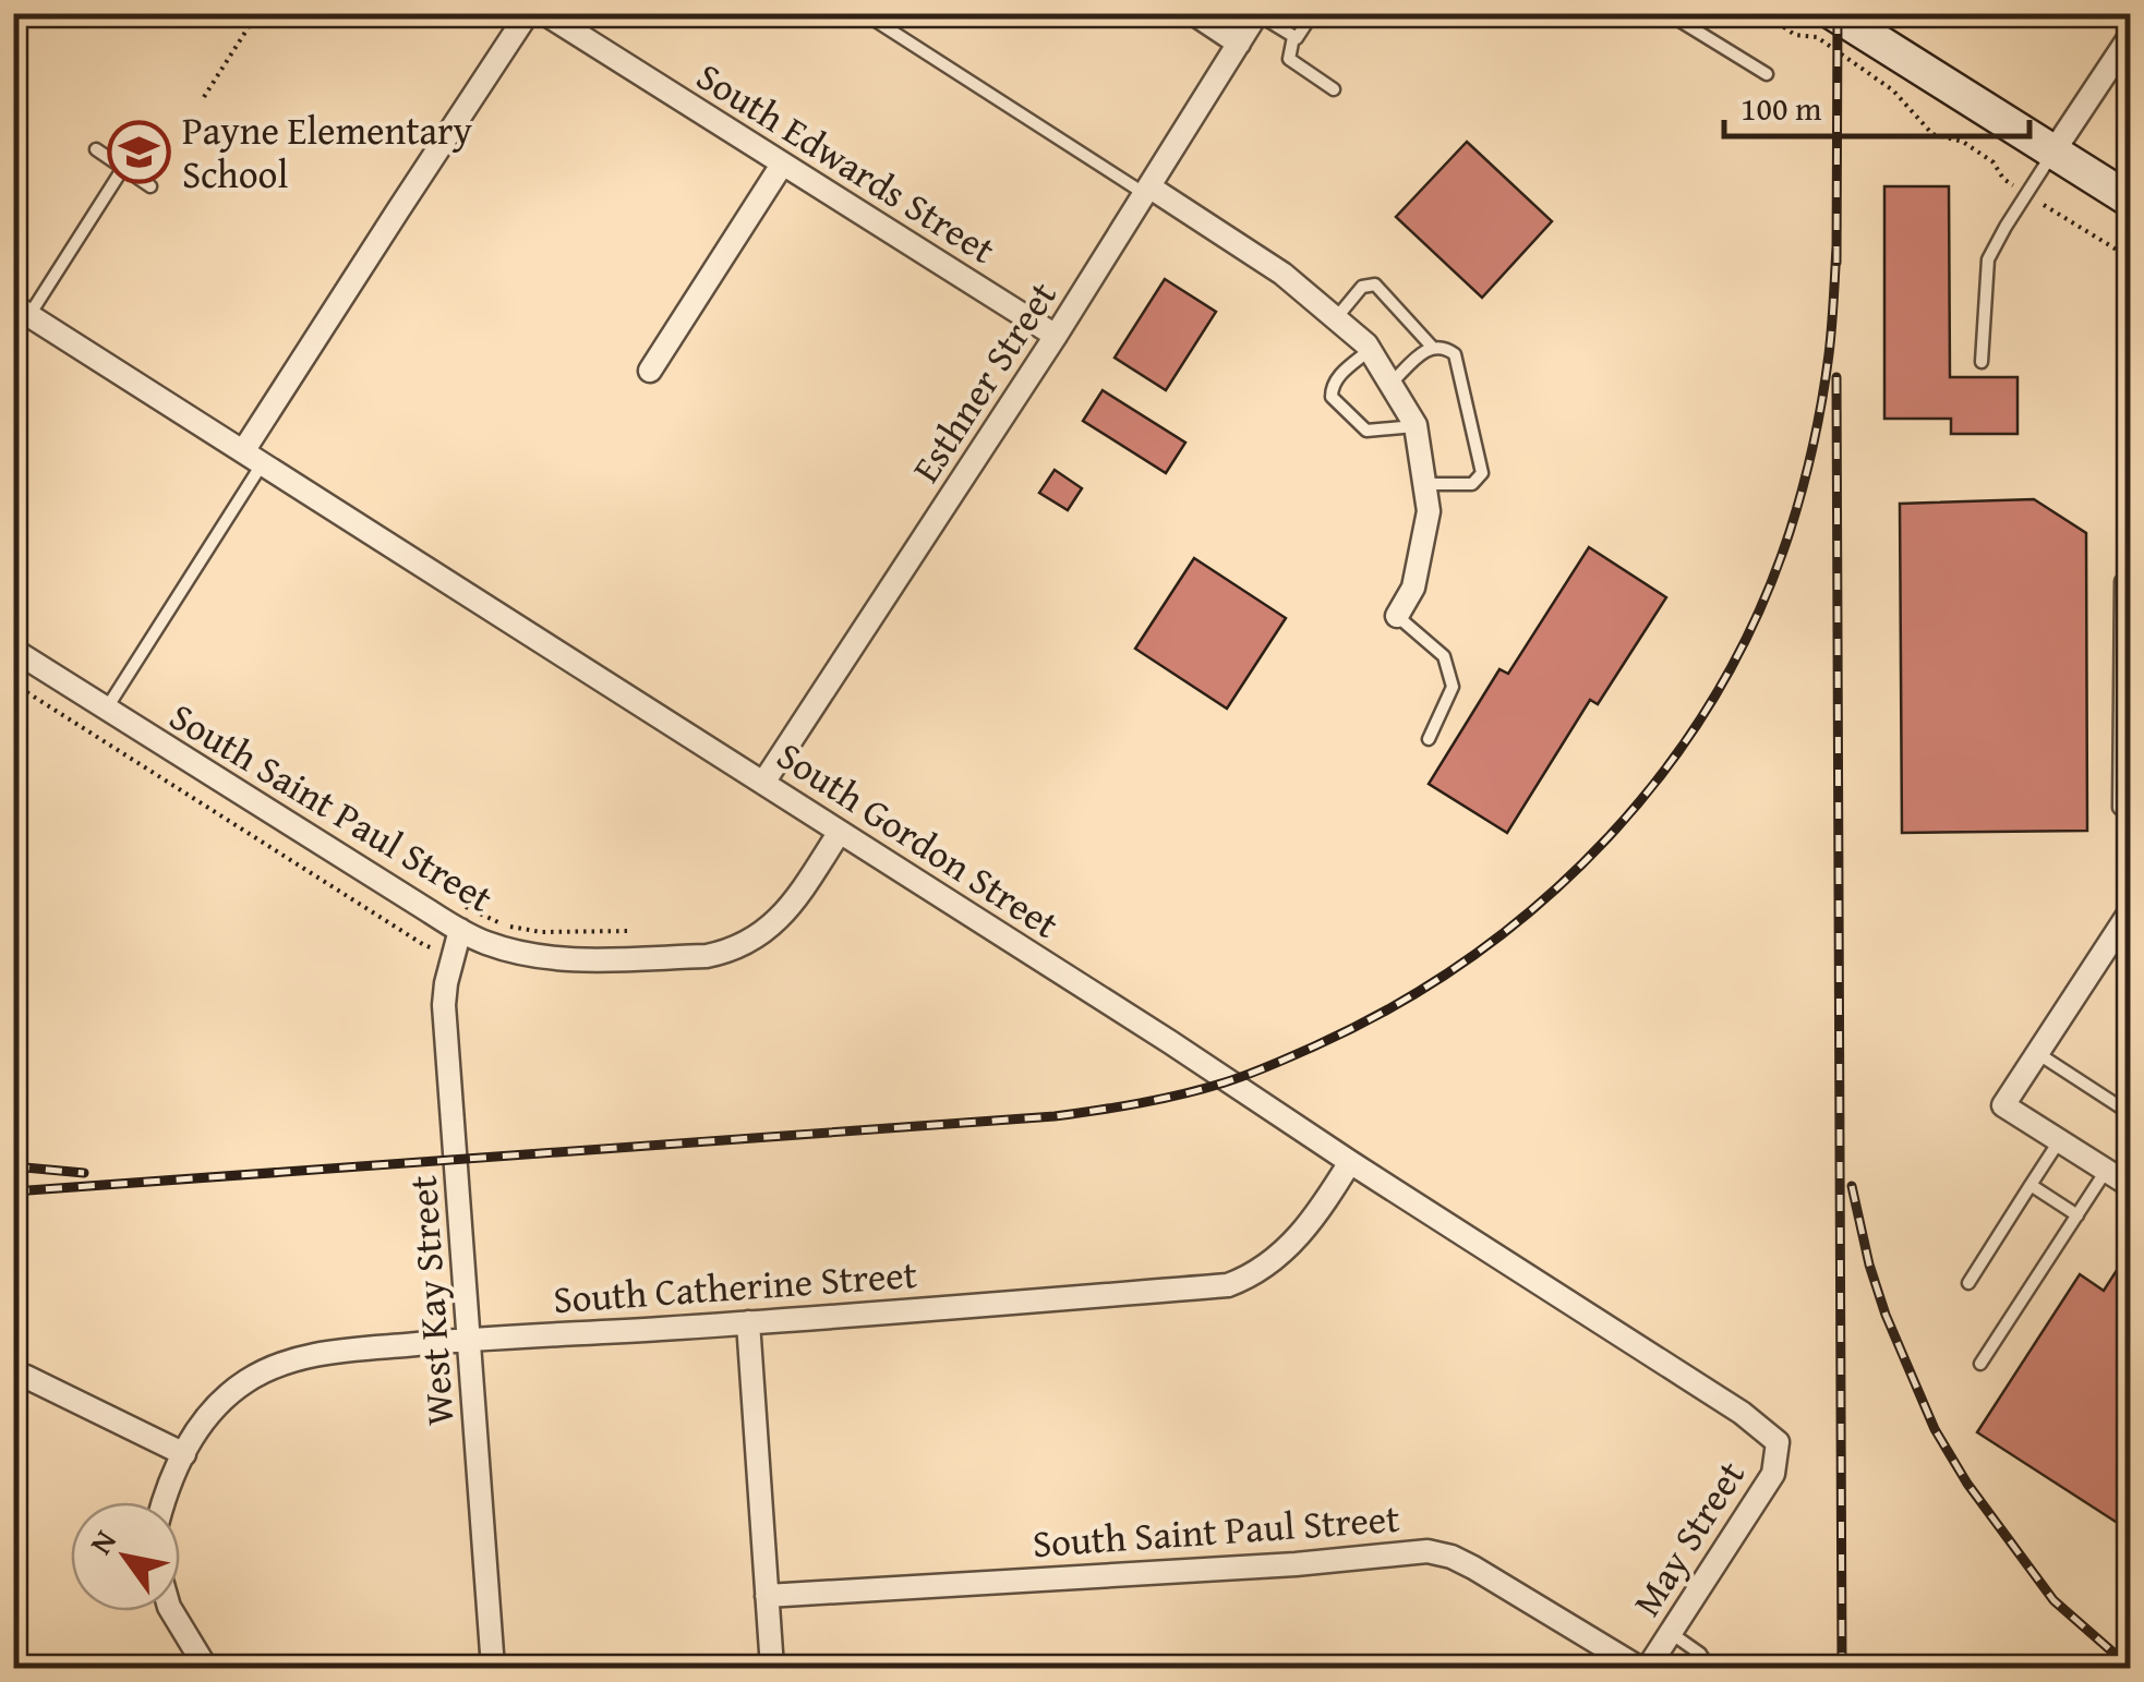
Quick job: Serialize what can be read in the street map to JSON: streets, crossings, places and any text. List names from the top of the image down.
{
  "streets": {
    "street": [
      "South Edwards Street",
      "Esthner Street",
      "South Saint Paul Street",
      "South Gordon Street",
      "South Catherine Street",
      "West Kay Street",
      "May Street"
    ]
  },
  "crossings": [
    ["South Edwards Street", "Esthner Street"],
    ["Esthner Street", "South Gordon Street"],
    ["South Saint Paul Street", "South Gordon Street"],
    ["South Saint Paul Street", "West Kay Street"],
    ["South Saint Paul Street", "May Street"],
    ["South Gordon Street", "South Catherine Street"],
    ["South Gordon Street", "May Street"],
    ["South Catherine Street", "West Kay Street"]
  ],
  "places": {
    "school or university": ["Payne Elementary School"]
  },
  "scale_bar": "100 m",
  "north": "top left"
}
